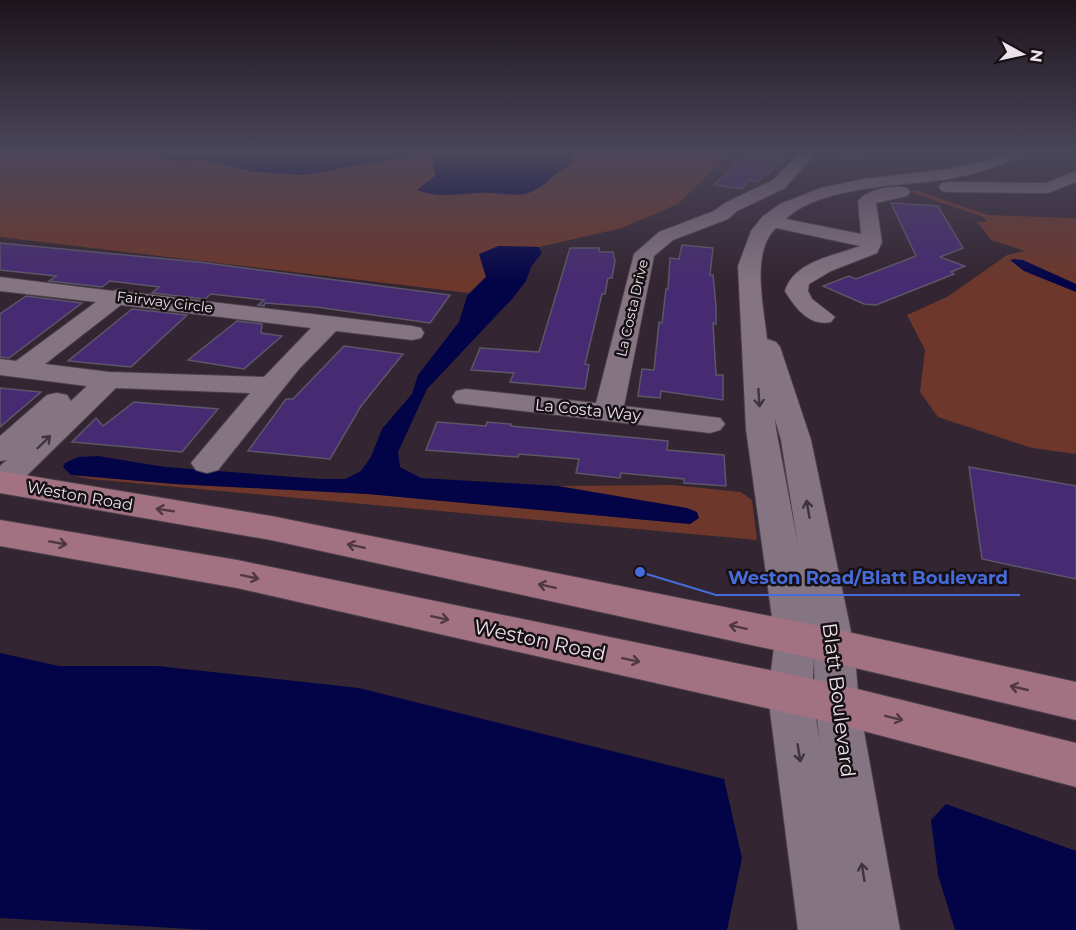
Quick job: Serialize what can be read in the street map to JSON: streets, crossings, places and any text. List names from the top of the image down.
{
  "streets": {
    "main road": ["Weston Road"],
    "street": [
      "Fairway Circle",
      "La Costa Drive",
      "La Costa Way",
      "Blatt Boulevard"
    ]
  },
  "crossings": [
    ["La Costa Drive", "La Costa Way"],
    ["La Costa Drive", "Blatt Boulevard"],
    ["Weston Road", "Blatt Boulevard"]
  ],
  "places": ["Weston Road/Blatt Boulevard"],
  "north": "right"
}
